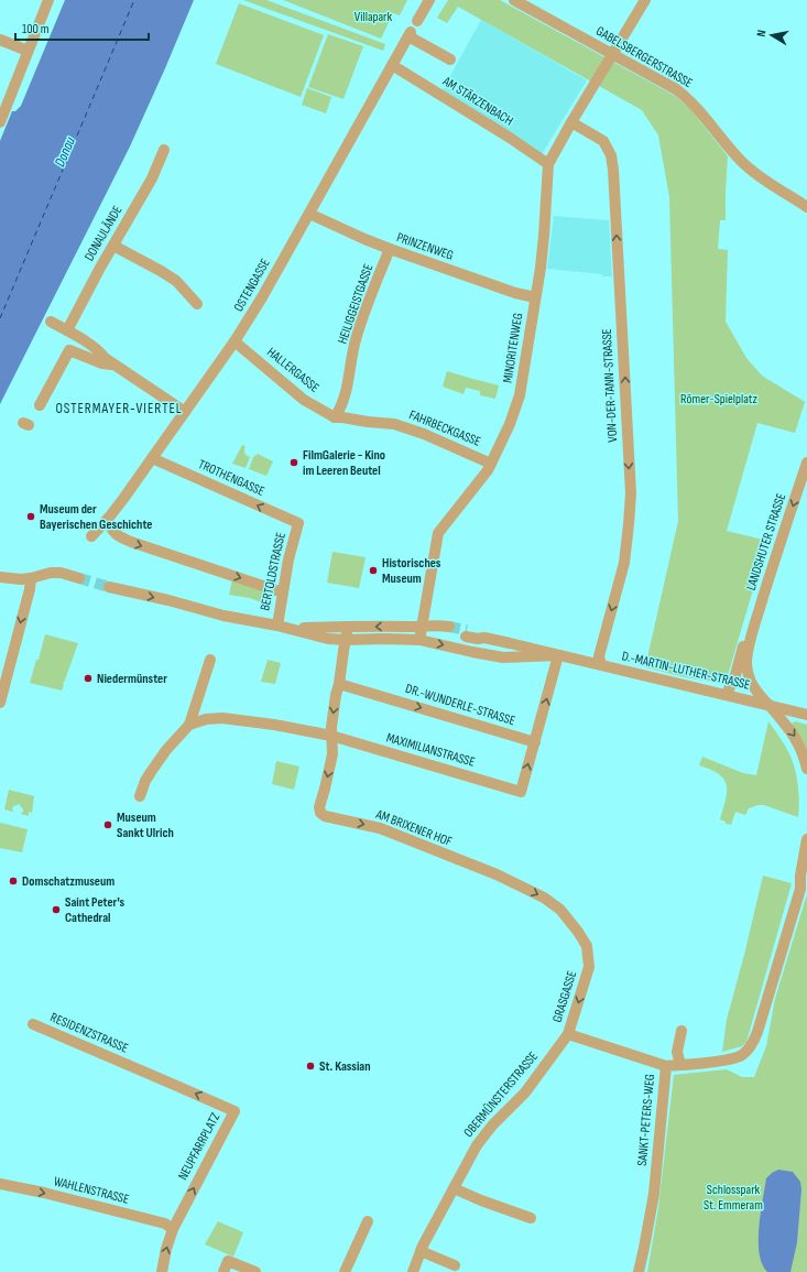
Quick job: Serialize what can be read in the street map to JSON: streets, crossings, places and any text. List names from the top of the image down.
{
  "streets": {
    "street": [
      "GABELSBERGERSTRASSE",
      "AM STÄRZENBACH",
      "DONAULÄNDE",
      "PRINZENWEG",
      "OSTENGASSE",
      "HEILIGGEISTGASSE",
      "MINORITENWEG",
      "HALLERGASSE",
      "VON-DER-TANN-STRASSE",
      "FAHRBECKGASSE",
      "TROTHENGASSE",
      "LANDSHUTER STRASSE",
      "BERTOLDSTRASSE",
      "D.-MARTIN-LUTHER-STRASSE",
      "DR.-WUNDERLE-STRASSE",
      "MAXIMILIANSTRASSE",
      "AM BRIXENER HOF",
      "GRASGASSE",
      "RESIDENZSTRASSE",
      "OBERMÜNSTERSTRASSE",
      "SANKT-PETERS-WEG",
      "NEUPFARRPLATZ",
      "WAHLENSTRASSE"
    ]
  },
  "crossings": [
    ["GABELSBERGERSTRASSE", "MINORITENWEG"],
    ["AM STÄRZENBACH", "OSTENGASSE"],
    ["AM STÄRZENBACH", "MINORITENWEG"],
    ["PRINZENWEG", "OSTENGASSE"],
    ["PRINZENWEG", "HEILIGGEISTGASSE"],
    ["PRINZENWEG", "MINORITENWEG"],
    ["OSTENGASSE", "HALLERGASSE"],
    ["OSTENGASSE", "TROTHENGASSE"],
    ["HEILIGGEISTGASSE", "HALLERGASSE"],
    ["HEILIGGEISTGASSE", "FAHRBECKGASSE"],
    ["MINORITENWEG", "VON-DER-TANN-STRASSE"],
    ["MINORITENWEG", "FAHRBECKGASSE"],
    ["MINORITENWEG", "D.-MARTIN-LUTHER-STRASSE"],
    ["HALLERGASSE", "FAHRBECKGASSE"],
    ["VON-DER-TANN-STRASSE", "D.-MARTIN-LUTHER-STRASSE"],
    ["TROTHENGASSE", "BERTOLDSTRASSE"],
    ["LANDSHUTER STRASSE", "D.-MARTIN-LUTHER-STRASSE"],
    ["DR.-WUNDERLE-STRASSE", "MAXIMILIANSTRASSE"],
    ["MAXIMILIANSTRASSE", "AM BRIXENER HOF"],
    ["AM BRIXENER HOF", "GRASGASSE"],
    ["GRASGASSE", "OBERMÜNSTERSTRASSE"],
    ["RESIDENZSTRASSE", "NEUPFARRPLATZ"],
    ["NEUPFARRPLATZ", "WAHLENSTRASSE"]
  ],
  "one_way": [
    "LANDSHUTER STRASSE",
    "MAXIMILIANSTRASSE",
    "AM BRIXENER HOF",
    "GRASGASSE",
    "WAHLENSTRASSE"
  ],
  "districts": ["OSTERMAYER-VIERTEL"],
  "water": ["Donau"],
  "parks": ["Villapark", "Römer-Spielplatz", "Schlosspark St. Emmeram"],
  "places": [
    "FilmGalerie - Kino im Leeren Beutel",
    "Museum der Bayerischen Geschichte",
    "Historisches Museum",
    "Niedermünster",
    "Museum Sankt Ulrich",
    "Domschatzmuseum",
    "Saint Peter's Cathedral",
    "St. Kassian"
  ],
  "scale_bar": "100 m",
  "north": "left"
}
